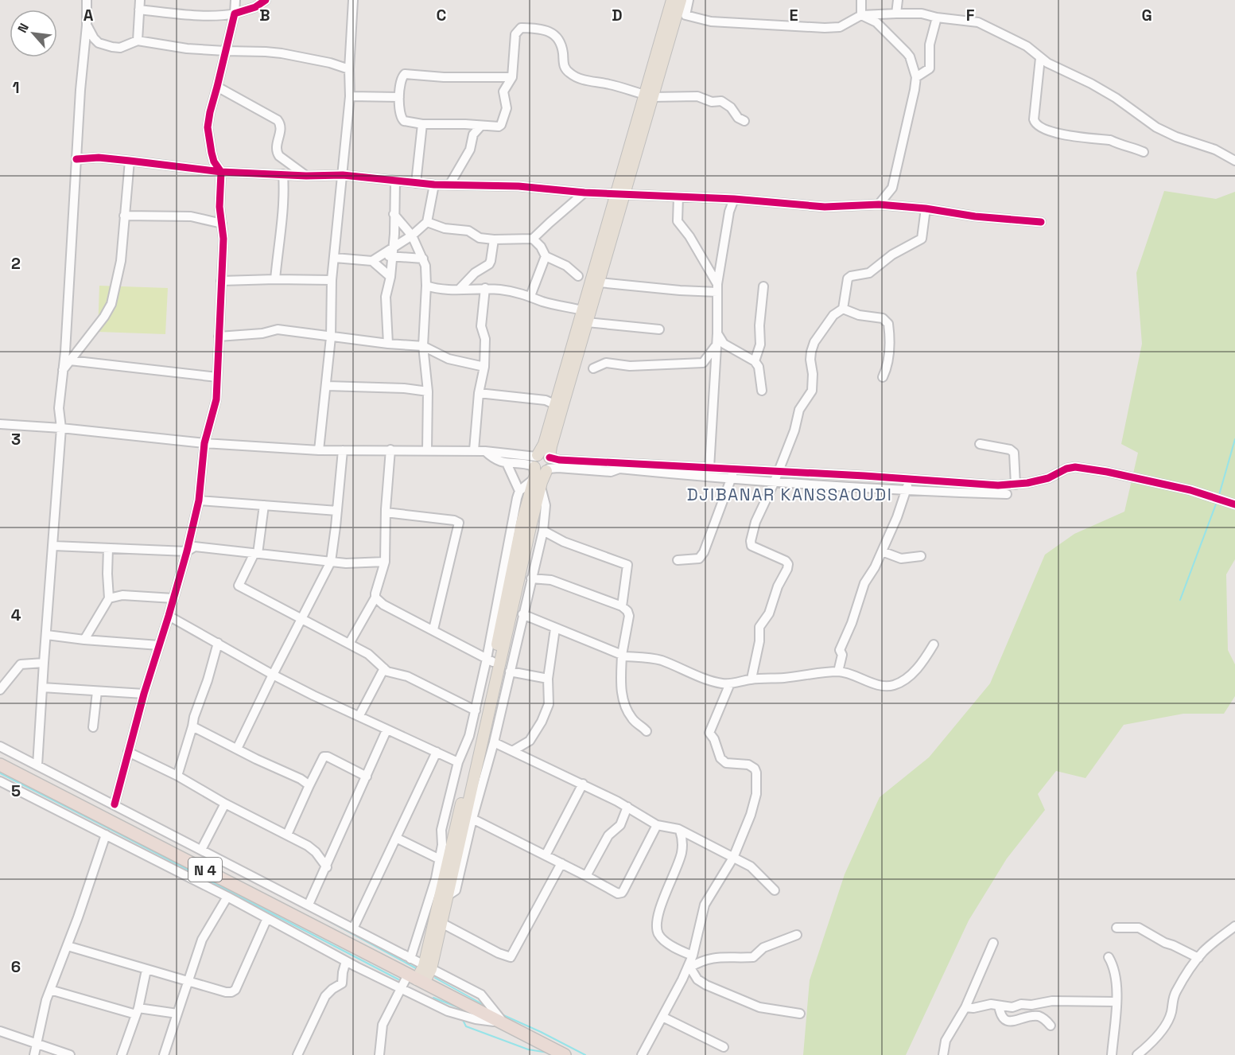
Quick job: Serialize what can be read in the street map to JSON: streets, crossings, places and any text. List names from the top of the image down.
{
  "streets": {
    "highway": ["N 4"]
  },
  "districts": ["DJIBANAR KANSSAOUDI"],
  "north": "top left",
  "grid": {
    "columns": [
      "A",
      "B",
      "C",
      "D",
      "E",
      "F",
      "G"
    ],
    "rows": [
      "1",
      "2",
      "3",
      "4",
      "5",
      "6"
    ]
  }
}
